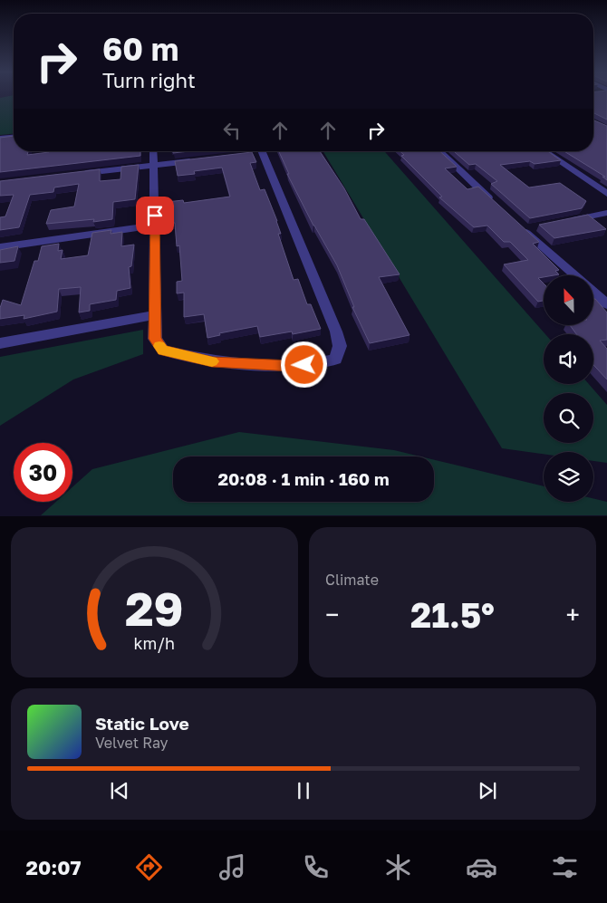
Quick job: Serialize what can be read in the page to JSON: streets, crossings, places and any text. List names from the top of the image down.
{
  "north": "top",
  "page": {
    "turn": ["60 m", "Turn right"],
    "limit": "30",
    "trip": "20:08 · 1 min · 160 m",
    "tile": "Climate",
    "heat": ["−", "21.5°", "+"],
    "song": ["Static Love", "Velvet Ray"],
    "tabs": "20:07",
    "gauge": ["29", "km/h"]
  }
}
